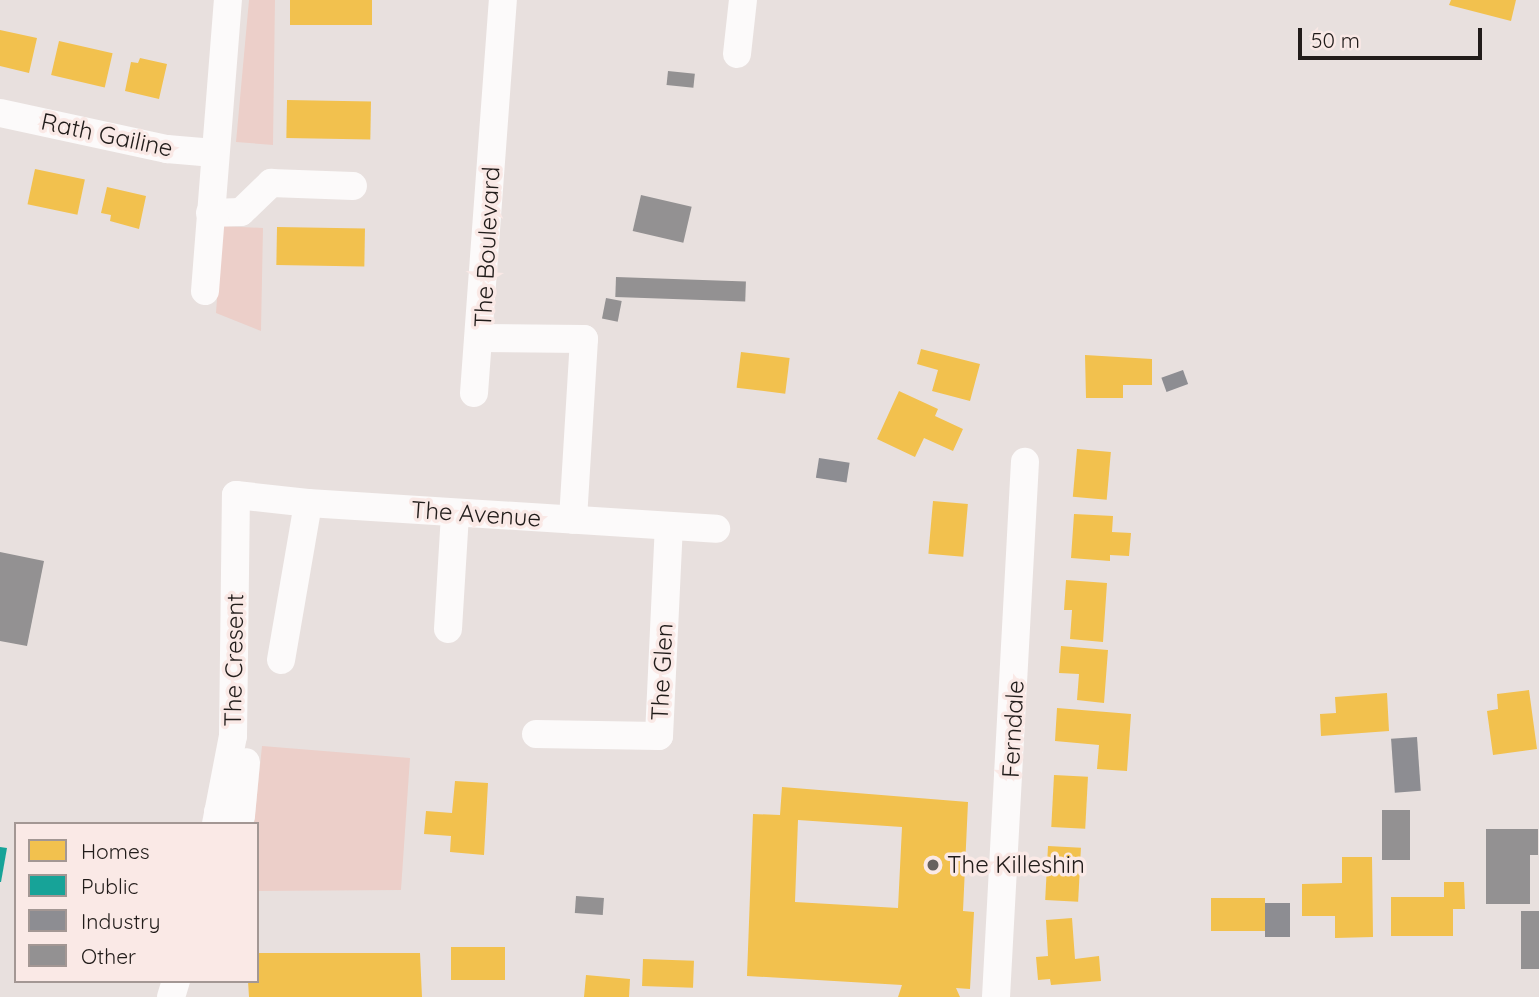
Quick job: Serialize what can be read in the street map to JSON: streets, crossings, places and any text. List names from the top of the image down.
{
  "streets": {
    "street": [
      "Rath Gailine",
      "The Boulevard",
      "The Avenue",
      "The Cresent",
      "The Glen",
      "Ferndale"
    ]
  },
  "crossings": [
    ["The Boulevard", "The Avenue"],
    ["The Avenue", "The Cresent"],
    ["The Avenue", "The Glen"]
  ],
  "places": ["The Killeshin"],
  "legend": [
    "Homes",
    "Public",
    "Industry",
    "Other"
  ],
  "scale_bar": "50 m"
}
